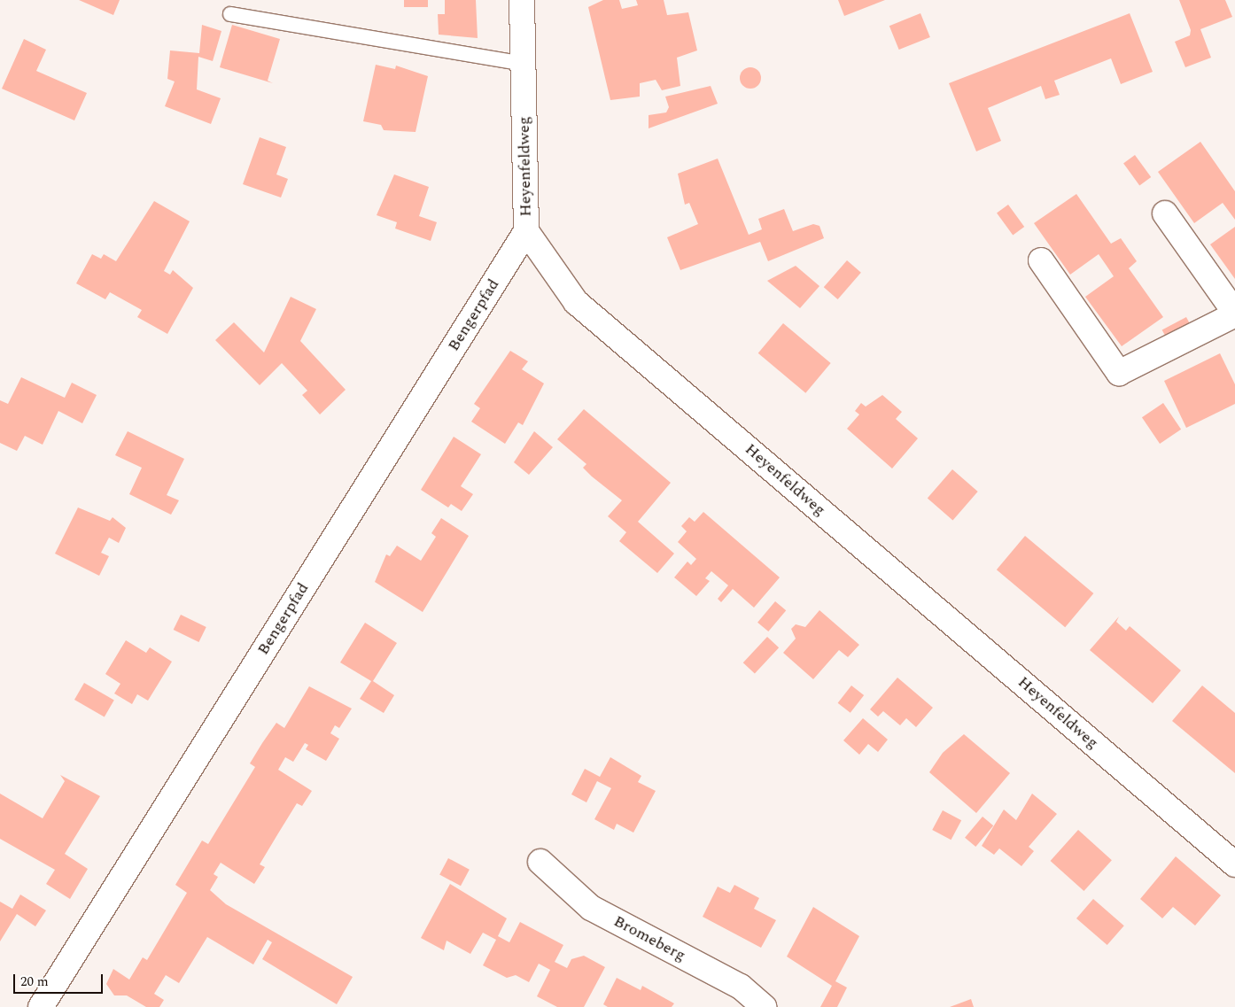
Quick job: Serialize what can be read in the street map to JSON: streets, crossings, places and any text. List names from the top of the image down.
{
  "streets": {
    "street": ["Heyenfeldweg", "Bengerpfad", "Bromeberg"]
  },
  "crossings": [
    ["Heyenfeldweg", "Bengerpfad"]
  ],
  "scale_bar": "20 m"
}
